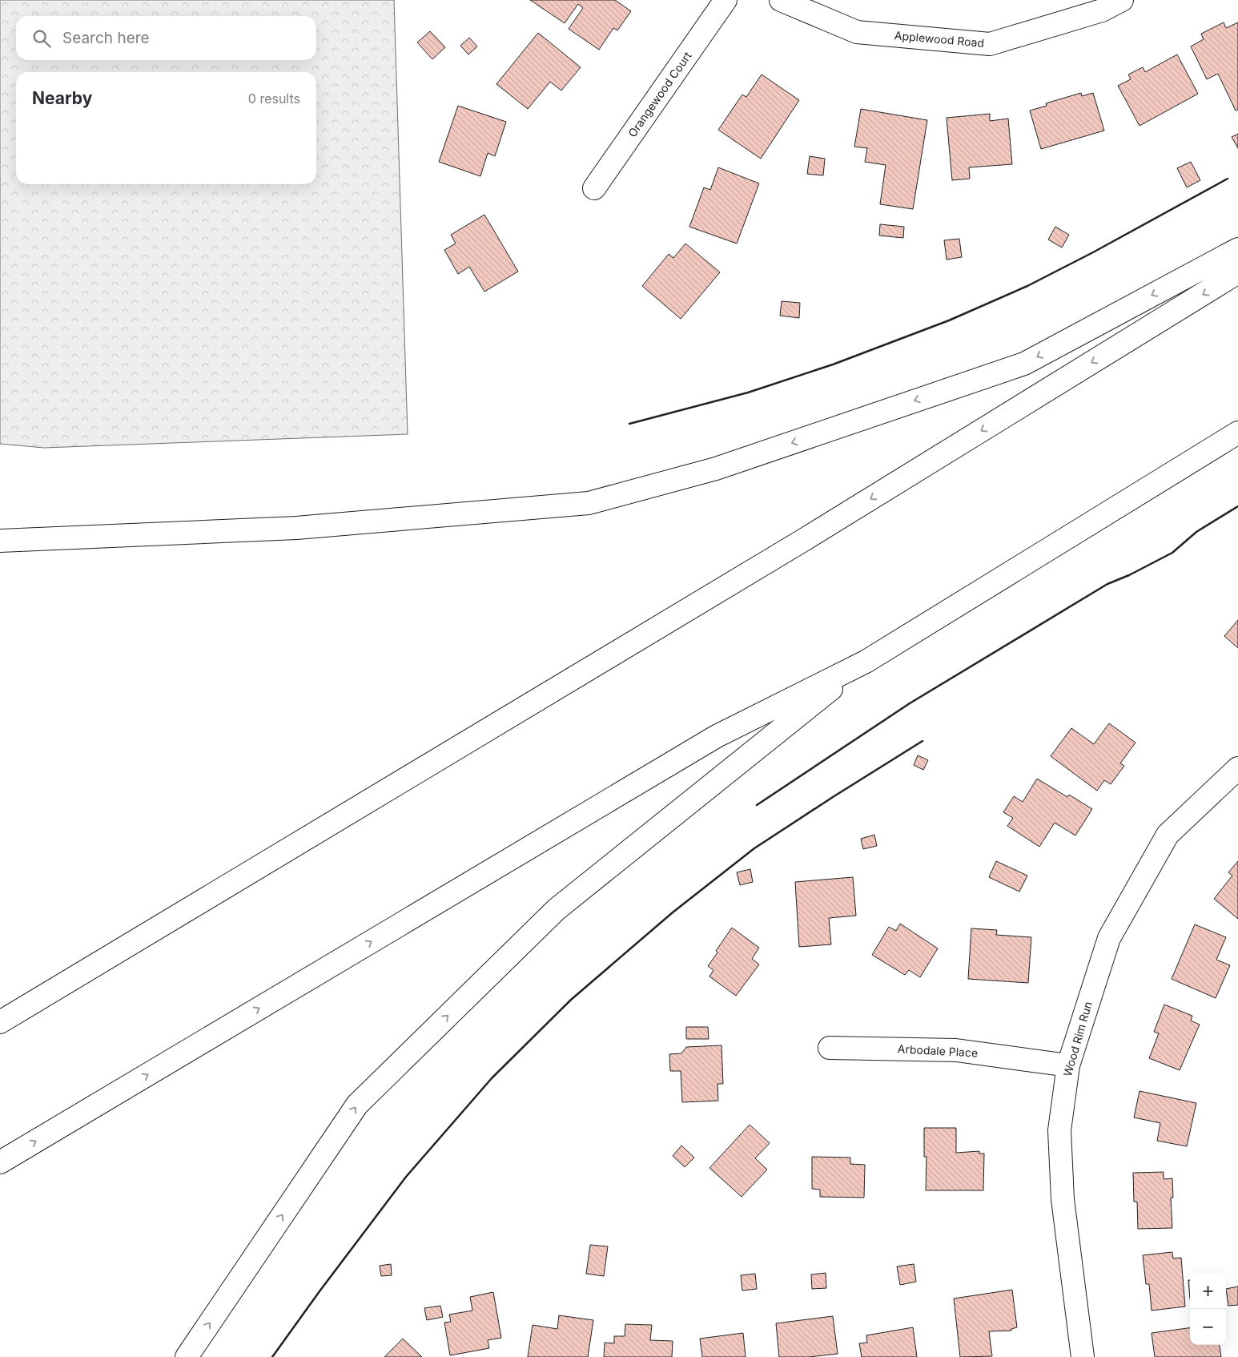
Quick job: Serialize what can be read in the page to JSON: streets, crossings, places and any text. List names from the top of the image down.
{
  "streets": {
    "main road": [
      "Applewood Road",
      "Orangewood Court",
      "Wood Rim Run",
      "Arbodale Place"
    ]
  },
  "crossings": [
    ["Wood Rim Run", "Arbodale Place"]
  ],
  "page": {
    "search": "Search here",
    "heading": ["Nearby", "0 results"],
    "map_buttons": ["+", "−"]
  }
}
